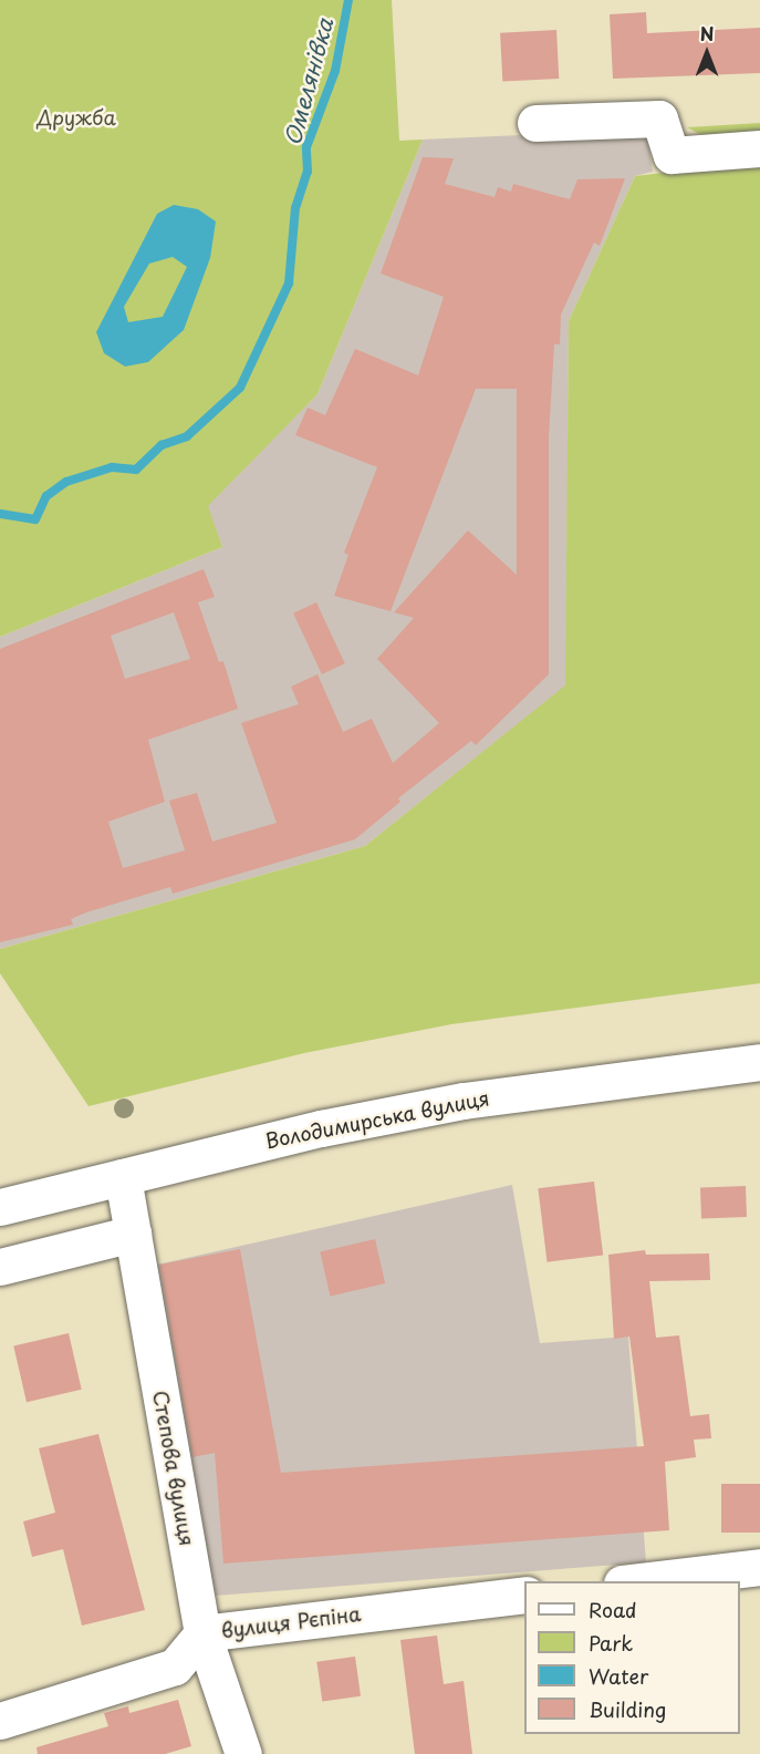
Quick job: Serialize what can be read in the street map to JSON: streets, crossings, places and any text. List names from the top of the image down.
{
  "streets": {
    "street": ["Володимирська вулиця", "Степова вулиця", "вулиця Рєпіна"]
  },
  "crossings": [
    ["Володимирська вулиця", "Степова вулиця"],
    ["Степова вулиця", "вулиця Рєпіна"]
  ],
  "water": ["Омелянівка"],
  "parks": ["Дружба"],
  "legend": [
    "Road",
    "Park",
    "Water",
    "Building"
  ],
  "north": "top"
}
